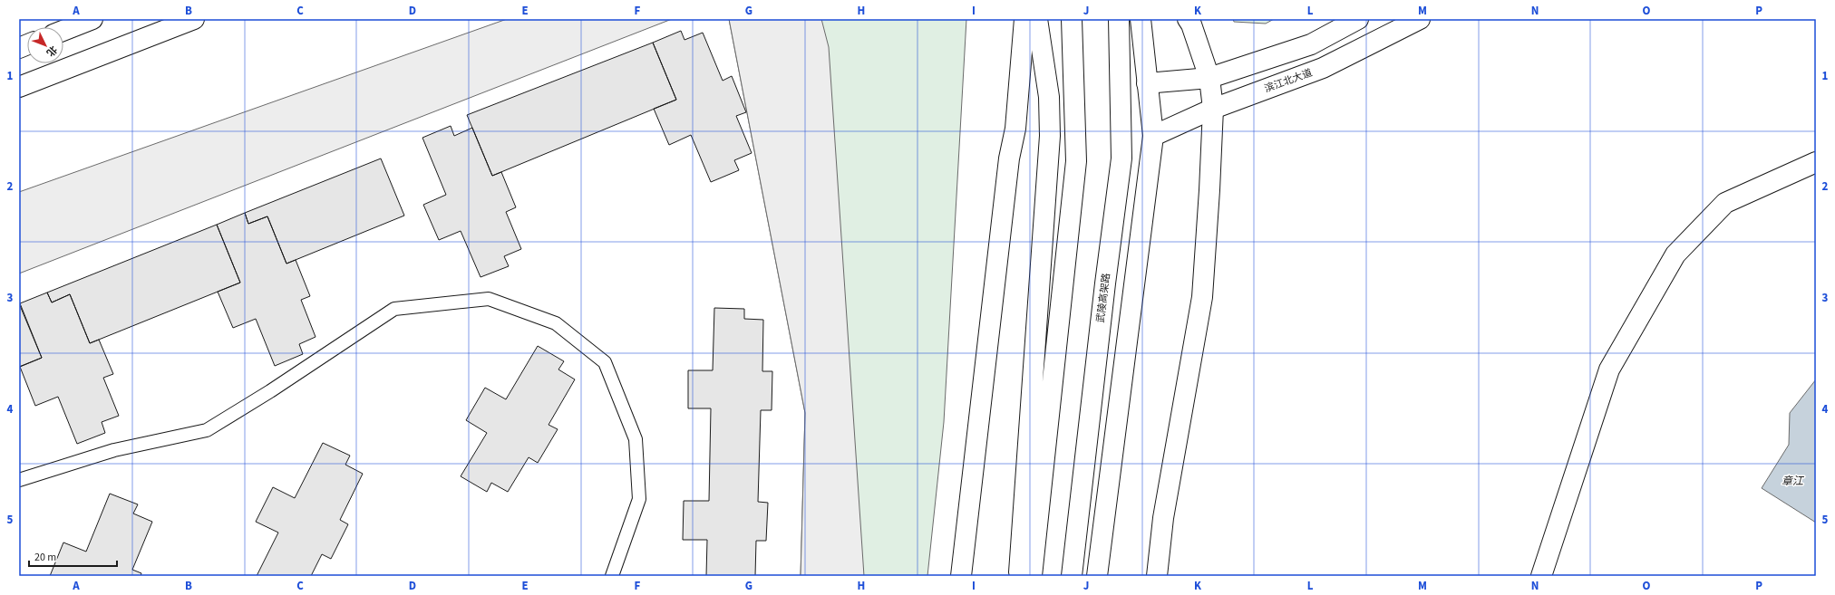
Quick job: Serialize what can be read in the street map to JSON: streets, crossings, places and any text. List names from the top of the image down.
{
  "streets": {
    "main road": ["滨江北大道", "武陵高架路"]
  },
  "water": ["章江"],
  "scale_bar": "20 m",
  "north": "bottom right",
  "grid": {
    "columns": [
      "A",
      "B",
      "C",
      "D",
      "E",
      "F",
      "G",
      "H",
      "I",
      "J",
      "K",
      "L",
      "M",
      "N",
      "O",
      "P"
    ],
    "rows": [
      "1",
      "2",
      "3",
      "4",
      "5"
    ]
  }
}
